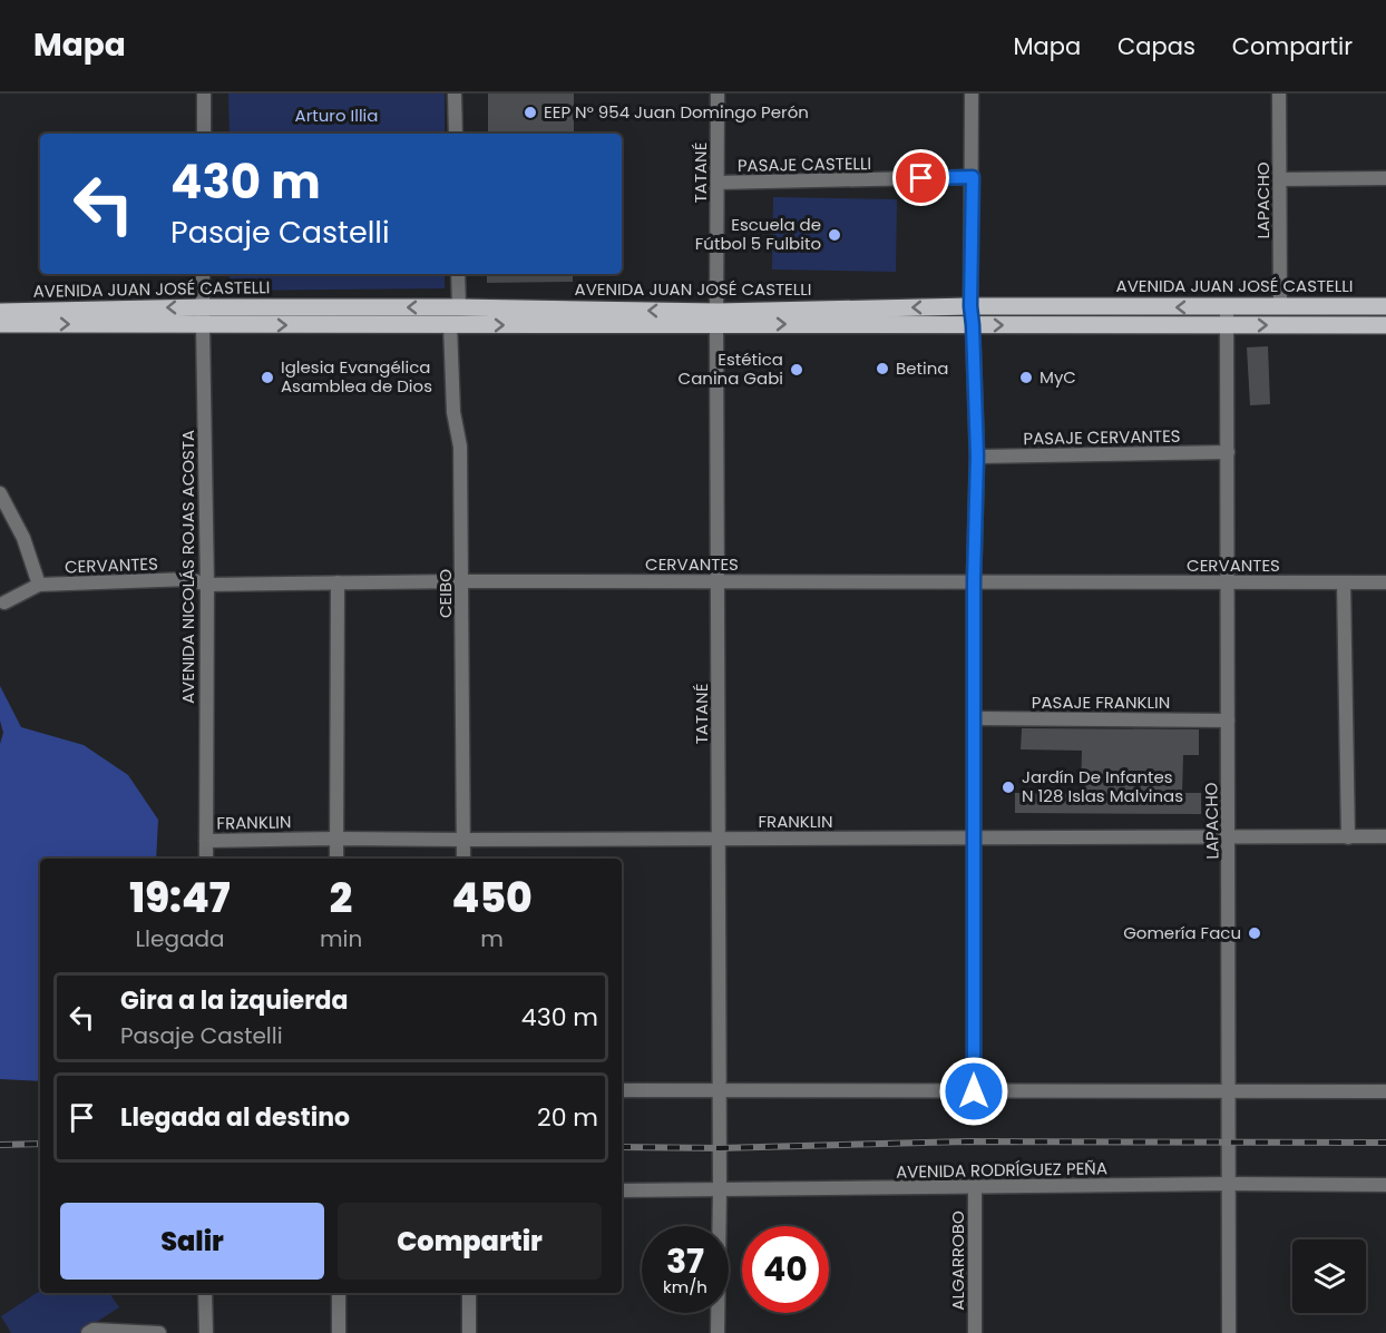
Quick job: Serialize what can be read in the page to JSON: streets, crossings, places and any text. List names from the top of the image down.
{
  "streets": {
    "main road": ["AVENIDA JUAN JOSÉ CASTELLI"],
    "street": [
      "PASAJE CASTELLI",
      "TATANÉ",
      "LAPACHO",
      "PASAJE CERVANTES",
      "CERVANTES",
      "AVENIDA NICOLÁS ROJAS ACOSTA",
      "CEIBO",
      "PASAJE FRANKLIN",
      "FRANKLIN",
      "AVENIDA RODRÍGUEZ PEÑA",
      "ALGARROBO"
    ]
  },
  "crossings": [
    ["PASAJE CASTELLI", "TATANÉ"],
    ["TATANÉ", "AVENIDA JUAN JOSÉ CASTELLI"],
    ["TATANÉ", "CERVANTES"],
    ["TATANÉ", "FRANKLIN"],
    ["TATANÉ", "AVENIDA RODRÍGUEZ PEÑA"],
    ["LAPACHO", "AVENIDA JUAN JOSÉ CASTELLI"],
    ["LAPACHO", "PASAJE CERVANTES"],
    ["LAPACHO", "CERVANTES"],
    ["LAPACHO", "PASAJE FRANKLIN"],
    ["LAPACHO", "FRANKLIN"],
    ["LAPACHO", "AVENIDA RODRÍGUEZ PEÑA"],
    ["AVENIDA JUAN JOSÉ CASTELLI", "AVENIDA NICOLÁS ROJAS ACOSTA"],
    ["AVENIDA JUAN JOSÉ CASTELLI", "CEIBO"],
    ["CERVANTES", "AVENIDA NICOLÁS ROJAS ACOSTA"],
    ["CERVANTES", "CEIBO"],
    ["AVENIDA NICOLÁS ROJAS ACOSTA", "FRANKLIN"],
    ["CEIBO", "FRANKLIN"],
    ["AVENIDA RODRÍGUEZ PEÑA", "ALGARROBO"]
  ],
  "parks": ["Arturo Illia"],
  "places": [
    "EEP N° 954 Juan Domingo Perón",
    "Escuela de Fútbol 5 Fulbito",
    "Betina",
    "Estética Canina Gabi",
    "Iglesia Evangélica Asamblea de Dios",
    "MyC",
    "Jardín De Infantes N 128 Islas Malvinas",
    "Gomería Facu"
  ],
  "page": {
    "header": "Mapa",
    "nav": ["Mapa", "Capas", "Compartir"],
    "turn": ["430 m", "Pasaje Castelli"],
    "eta": [
      "19:47",
      "Llegada",
      "2",
      "min",
      "450",
      "m"
    ],
    "list": [
      {
        "name": "Gira a la izquierda",
        "note": "Pasaje Castelli",
        "value": "430 m"
      },
      {
        "name": "Llegada al destino",
        "value": "20 m"
      }
    ],
    "buttons": ["Salir", "Compartir"],
    "speed": "37 km/h",
    "limit": "40"
  }
}
